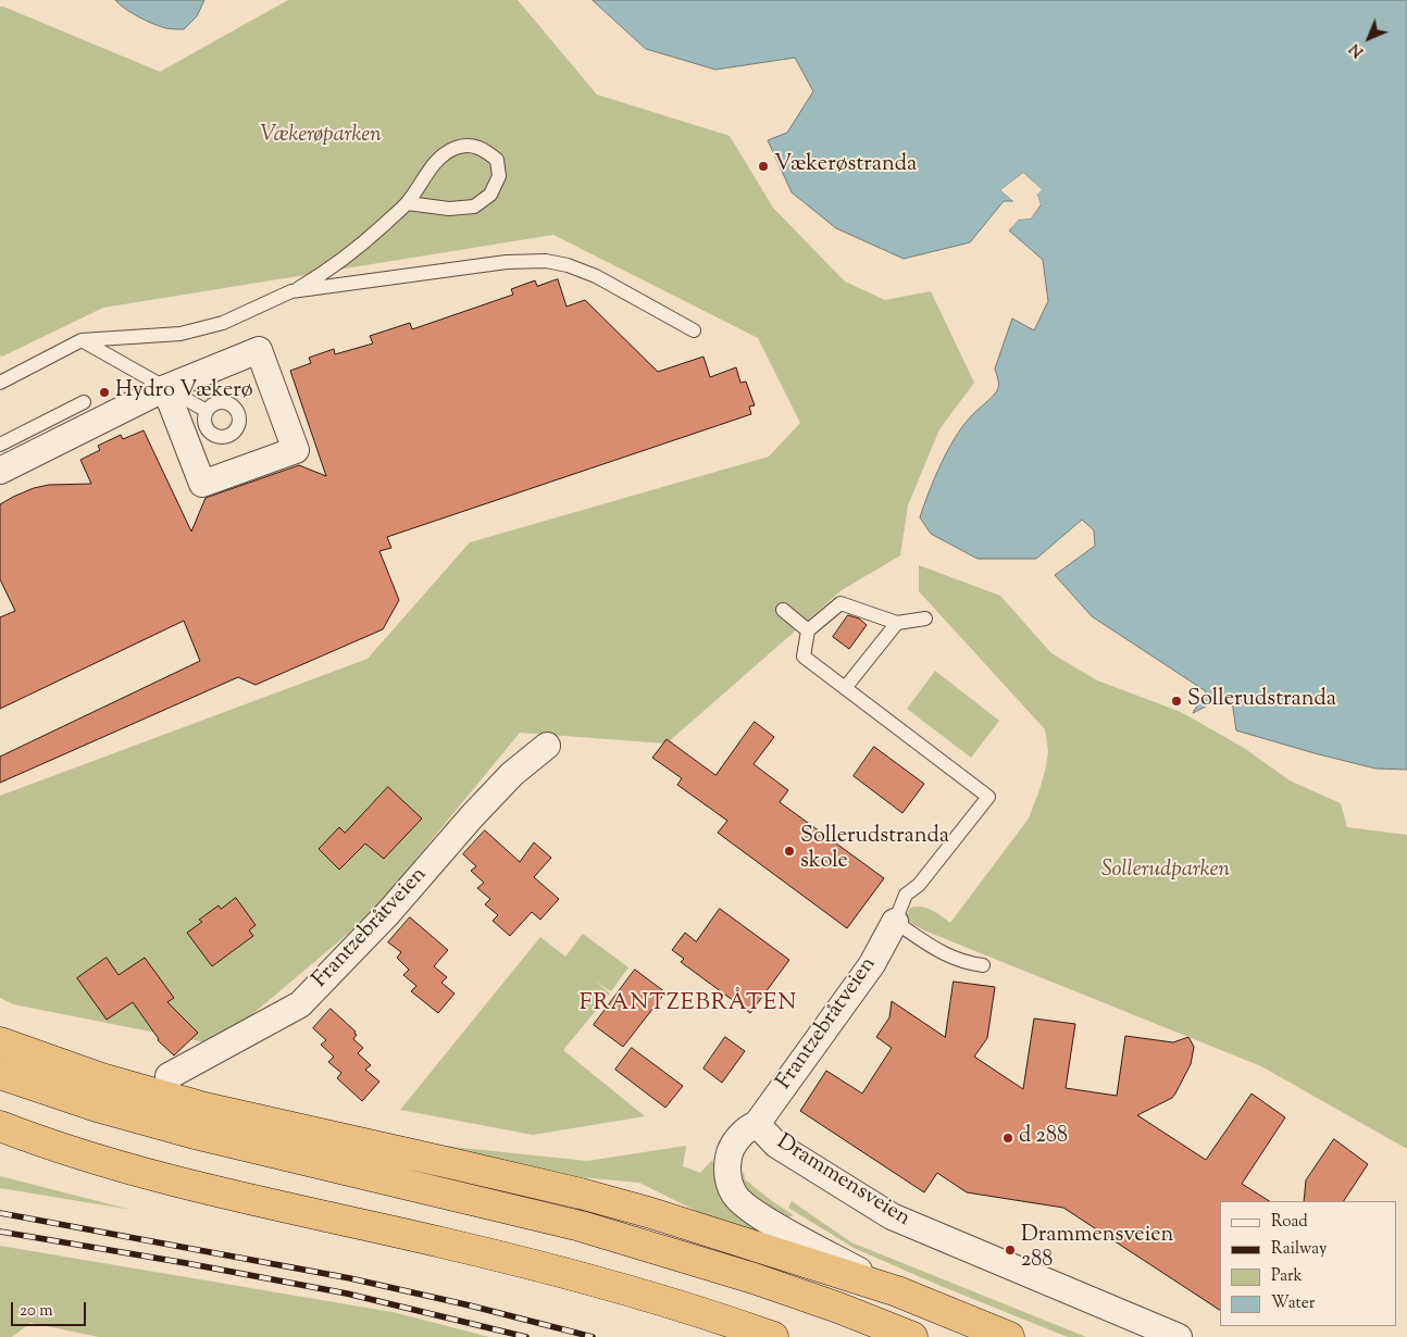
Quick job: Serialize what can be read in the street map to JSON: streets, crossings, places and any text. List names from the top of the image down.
{
  "streets": {
    "street": ["Frantzebråtveien", "Drammensveien"]
  },
  "crossings": [
    ["Frantzebråtveien", "Drammensveien"]
  ],
  "districts": ["FRANTZEBRÅTEN"],
  "parks": ["Vækerøparken", "Sollerudparken"],
  "places": [
    "Vækerøstranda",
    "Hydro Vækerø",
    "Sollerudstranda",
    "Sollerudstranda skole",
    "d 288",
    "Drammensveien 288"
  ],
  "legend": [
    "Road",
    "Railway",
    "Park",
    "Water"
  ],
  "scale_bar": "20 m",
  "north": "bottom left"
}
